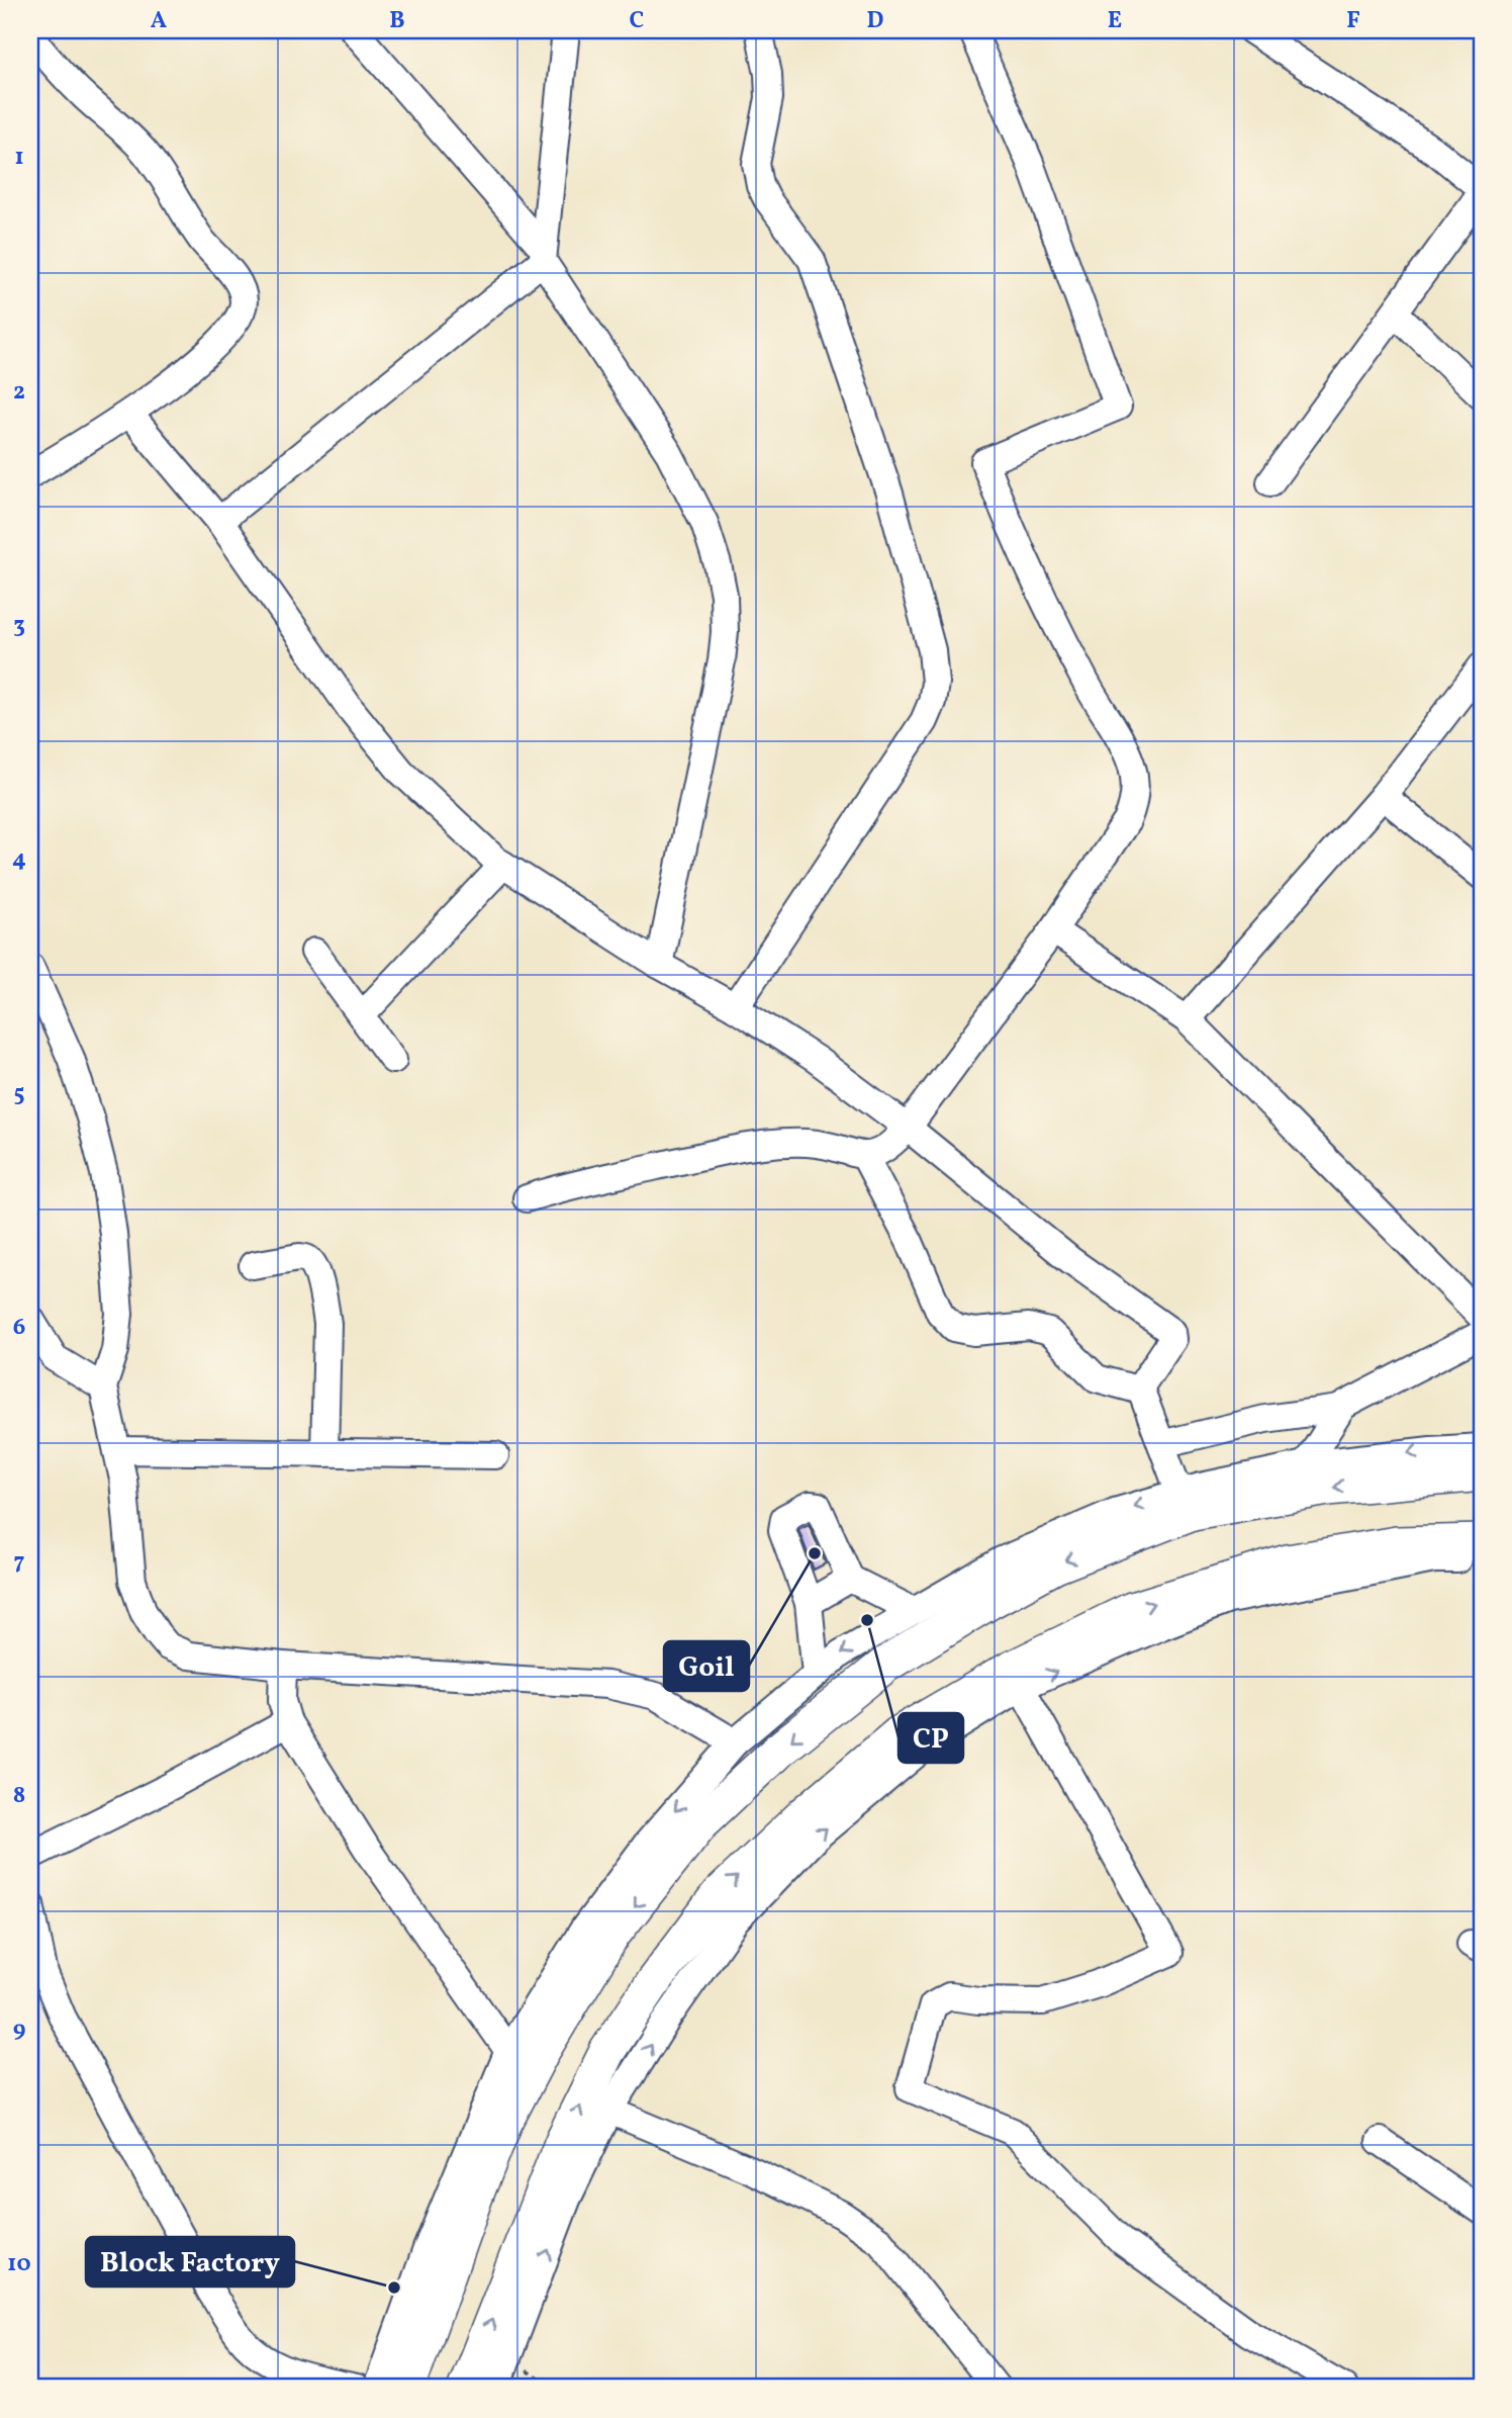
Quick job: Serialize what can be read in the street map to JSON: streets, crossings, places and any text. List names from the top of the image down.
{
  "places": ["Goil", "CP", "Block Factory"],
  "grid": {
    "columns": [
      "A",
      "B",
      "C",
      "D",
      "E",
      "F"
    ],
    "rows": [
      "1",
      "2",
      "3",
      "4",
      "5",
      "6",
      "7",
      "8",
      "9",
      "10"
    ]
  }
}
